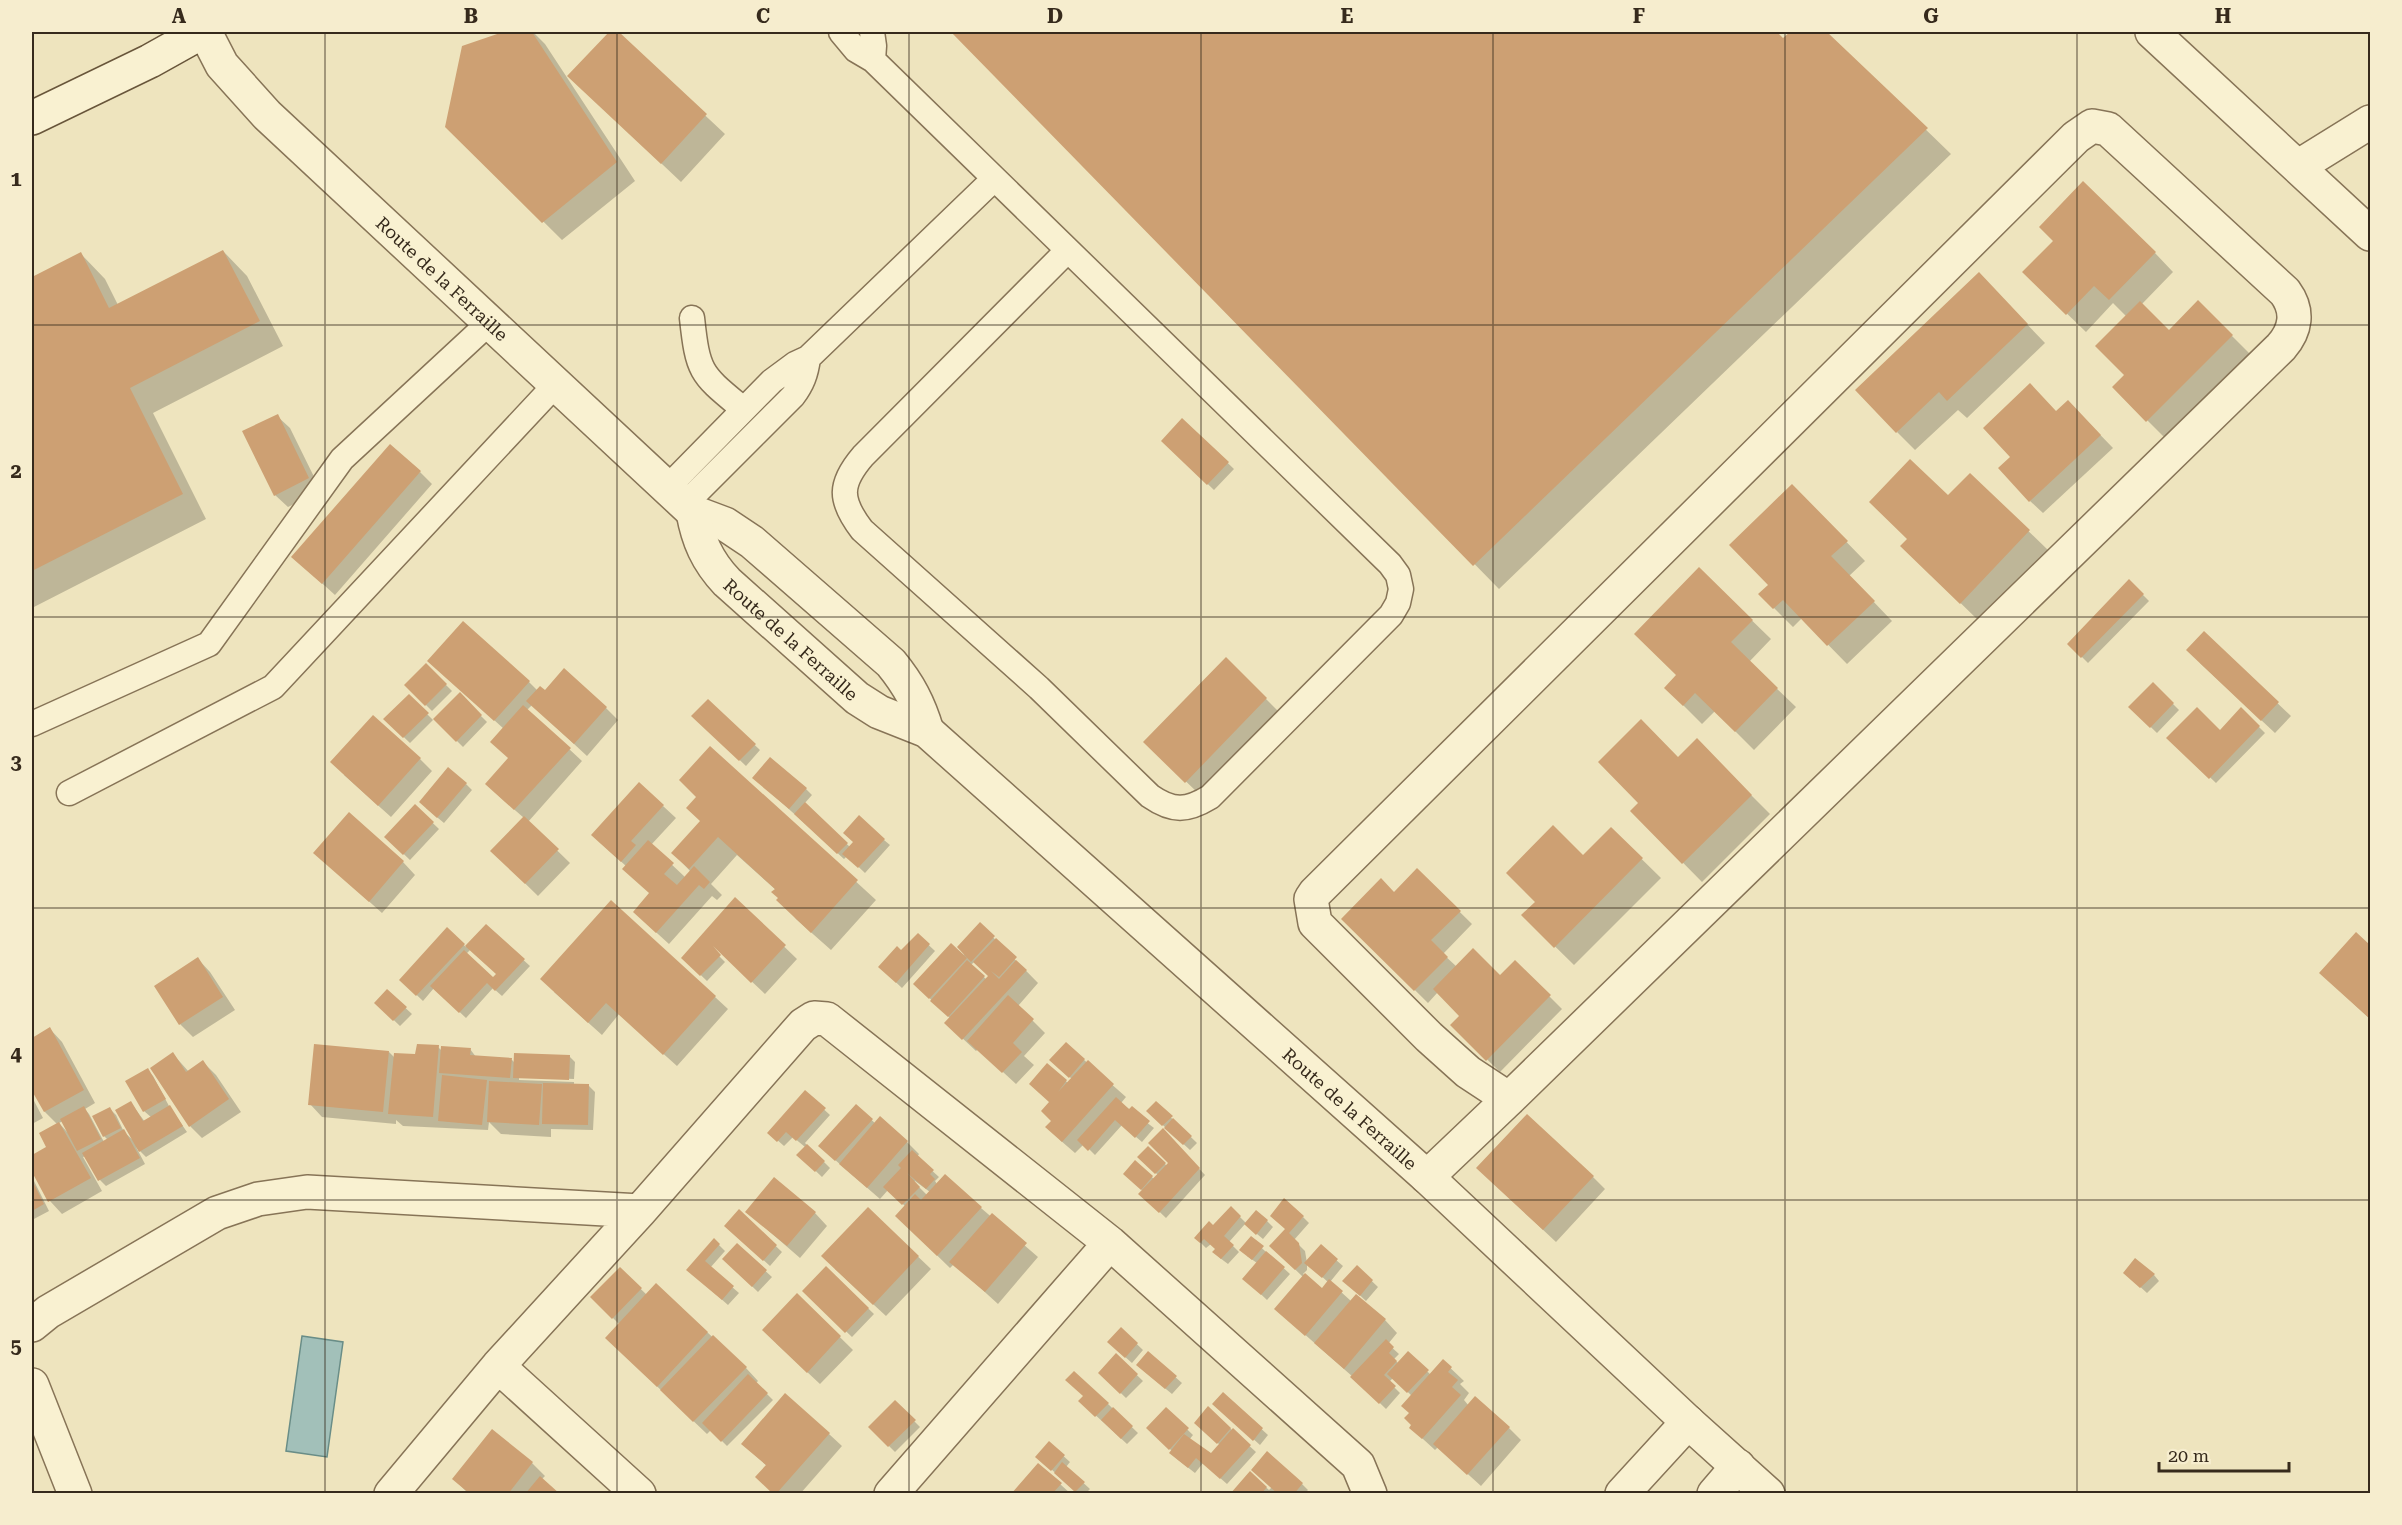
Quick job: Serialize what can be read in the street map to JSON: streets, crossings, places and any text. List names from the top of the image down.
{
  "streets": {
    "street": ["Route de la Ferraille"]
  },
  "scale_bar": "20 m",
  "grid": {
    "columns": [
      "A",
      "B",
      "C",
      "D",
      "E",
      "F",
      "G",
      "H"
    ],
    "rows": [
      "1",
      "2",
      "3",
      "4",
      "5"
    ]
  }
}
